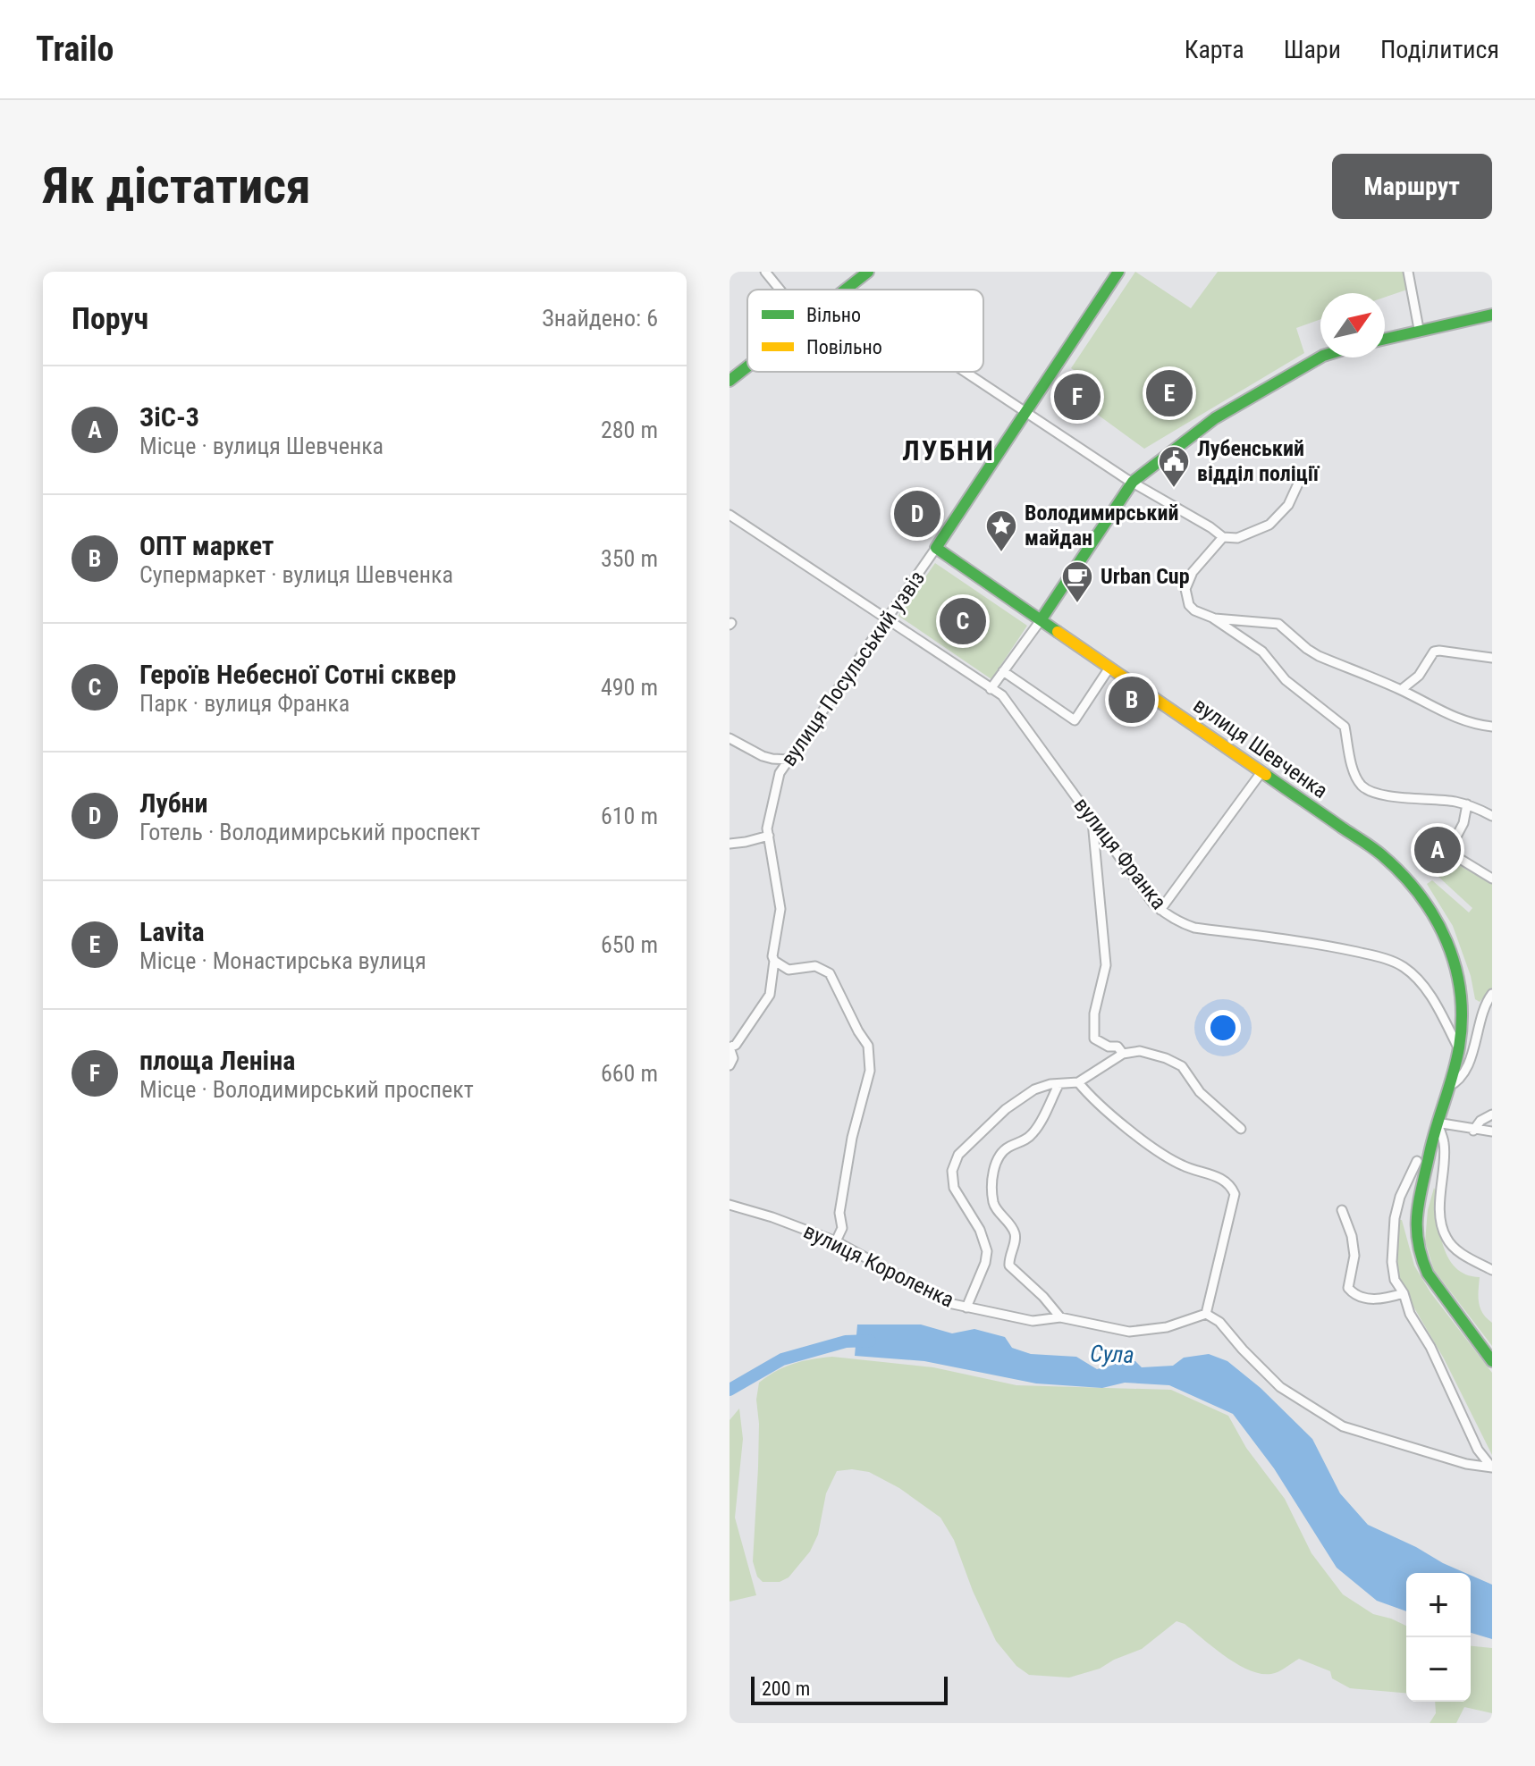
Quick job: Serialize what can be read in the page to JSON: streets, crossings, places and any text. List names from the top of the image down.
{
  "streets": {
    "main road": ["вулиця Шевченка"],
    "street": ["вулиця Посульський узвіз", "вулиця Франка", "вулиця Короленка"]
  },
  "crossings": [
    ["вулиця Посульський узвіз", "вулиця Шевченка"],
    ["вулиця Посульський узвіз", "вулиця Франка"],
    ["вулиця Шевченка", "вулиця Франка"]
  ],
  "districts": ["ЛУБНИ"],
  "water": ["Сула"],
  "places": {
    "public building": ["Лубенський відділ поліції"],
    "place": ["Володимирський майдан"],
    "cafe": ["Urban Cup"]
  },
  "legend": ["Вільно", "Повільно"],
  "scale_bar": "200 m",
  "north": "top right",
  "page": {
    "header": "Trailo",
    "nav": ["Карта", "Шари", "Поділитися"],
    "buttons": "Маршрут",
    "title": "Як дістатися",
    "heading": ["Поруч", "Знайдено: 6"],
    "list": [
      {
        "mark": "A",
        "name": "ЗіС-3",
        "note": "Місце · вулиця Шевченка",
        "value": "280 m"
      },
      {
        "mark": "B",
        "name": "ОПТ маркет",
        "note": "Супермаркет · вулиця Шевченка",
        "value": "350 m"
      },
      {
        "mark": "C",
        "name": "Героїв Небесної Сотні сквер",
        "note": "Парк · вулиця Франка",
        "value": "490 m"
      },
      {
        "mark": "D",
        "name": "Лубни",
        "note": "Готель · Володимирський проспект",
        "value": "610 m"
      },
      {
        "mark": "E",
        "name": "Lavita",
        "note": "Місце · Монастирська вулиця",
        "value": "650 m"
      },
      {
        "mark": "F",
        "name": "площа Леніна",
        "note": "Місце · Володимирський проспект",
        "value": "660 m"
      }
    ],
    "pins": [
      "E",
      "F",
      "D",
      "C",
      "B",
      "A"
    ],
    "map_buttons": ["+", "−"],
    "scale": "200 m"
  }
}
